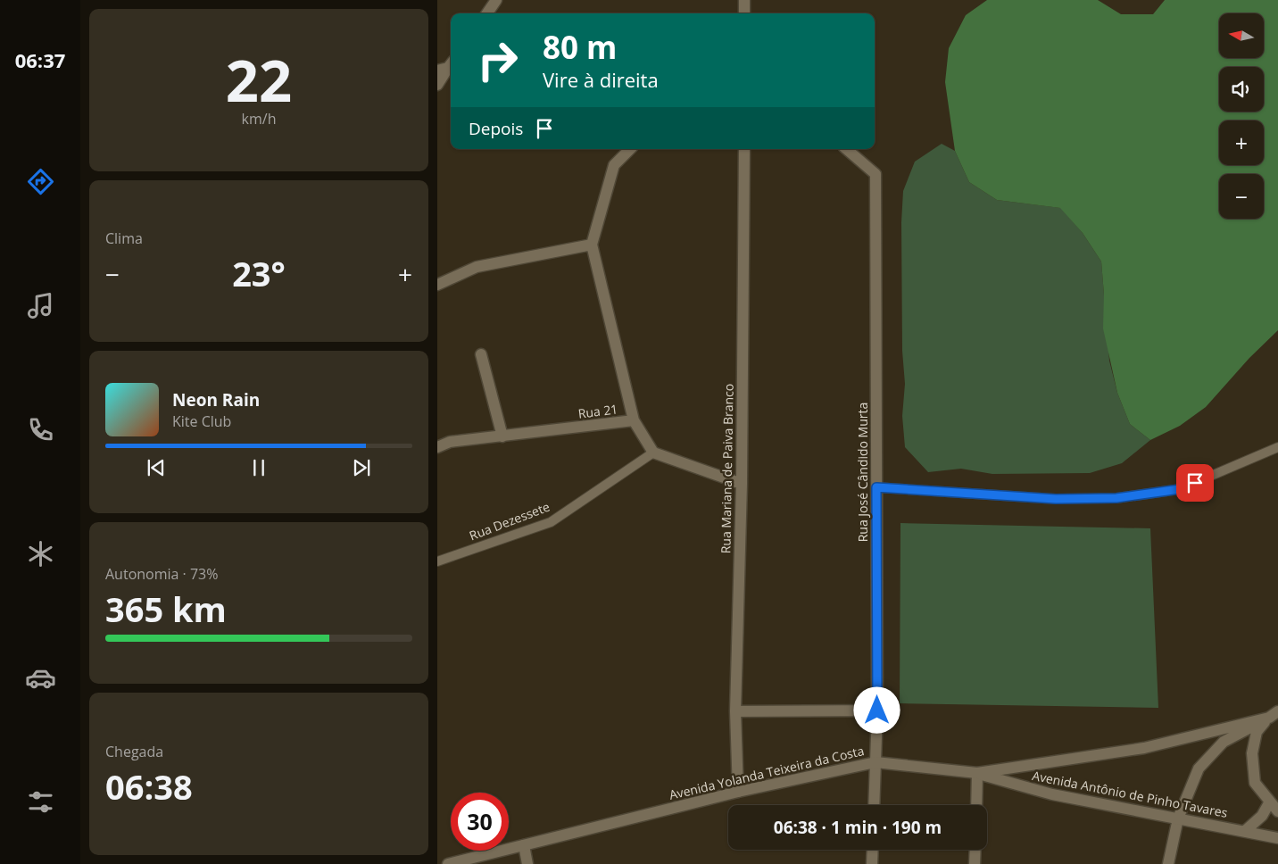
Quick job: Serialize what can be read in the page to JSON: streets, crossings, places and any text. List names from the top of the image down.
{
  "streets": {
    "street": [
      "Rua 21",
      "Rua Mariana de Paiva Branco",
      "Rua José Cândido Murta",
      "Avenida Yolanda Teixeira da Costa",
      "Avenida Antônio de Pinho Tavares"
    ],
    "lane": ["Rua Dezessete"]
  },
  "crossings": [
    ["Rua 21", "Rua Dezessete"],
    ["Rua Mariana de Paiva Branco", "Avenida Yolanda Teixeira da Costa"],
    ["Rua José Cândido Murta", "Avenida Yolanda Teixeira da Costa"],
    ["Avenida Yolanda Teixeira da Costa", "Avenida Antônio de Pinho Tavares"]
  ],
  "north": "left",
  "page": {
    "tabs": "06:37",
    "tile": [
      ["22", "km/h"],
      "Clima",
      ["Autonomia · 73%", "365 km"],
      ["Chegada", "06:38"]
    ],
    "map_buttons": ["+", "−"],
    "turn": ["80 m", "Vire à direita"],
    "then": "Depois",
    "heat": ["−", "23°", "+"],
    "song": ["Neon Rain", "Kite Club"],
    "limit": "30",
    "trip": "06:38 · 1 min · 190 m"
  }
}
